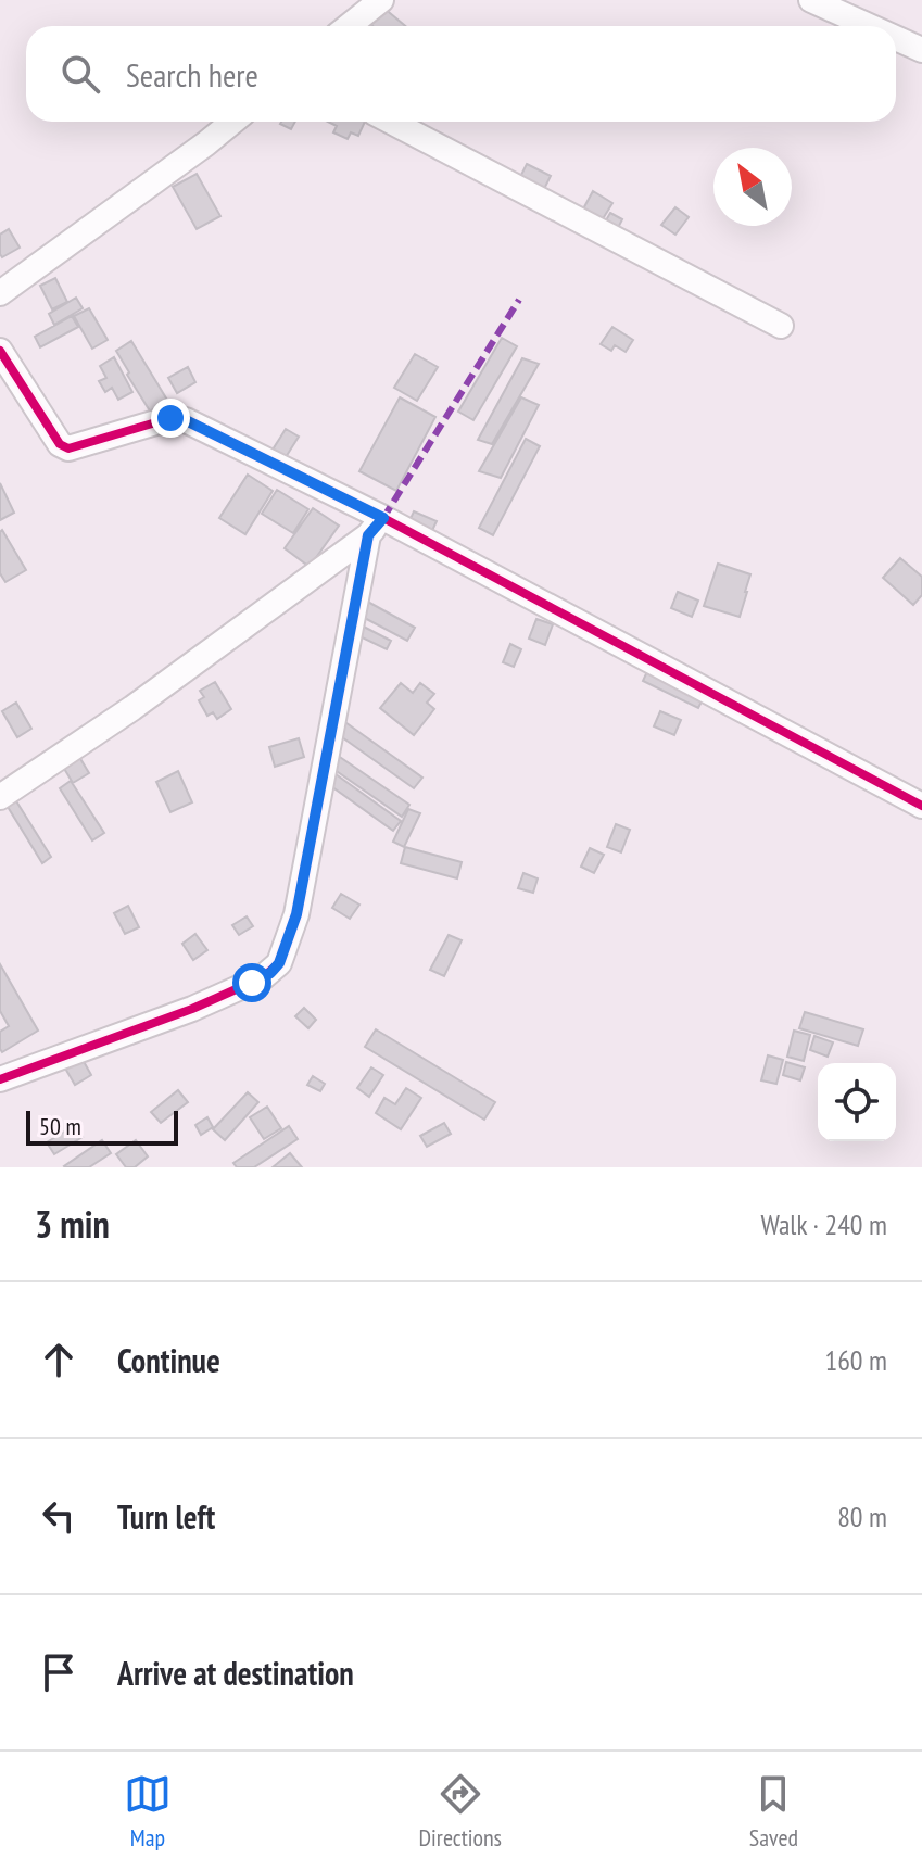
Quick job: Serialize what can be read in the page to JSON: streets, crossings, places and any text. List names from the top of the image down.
{
  "scale_bar": "50 m",
  "north": "top left",
  "page": {
    "search": "Search here",
    "scale": "50 m",
    "heading": ["3 min", "Walk · 240 m"],
    "list": [
      ["Continue", "160 m"],
      ["Turn left", "80 m"],
      "Arrive at destination"
    ],
    "nav": ["Map", "Directions", "Saved"]
  }
}
